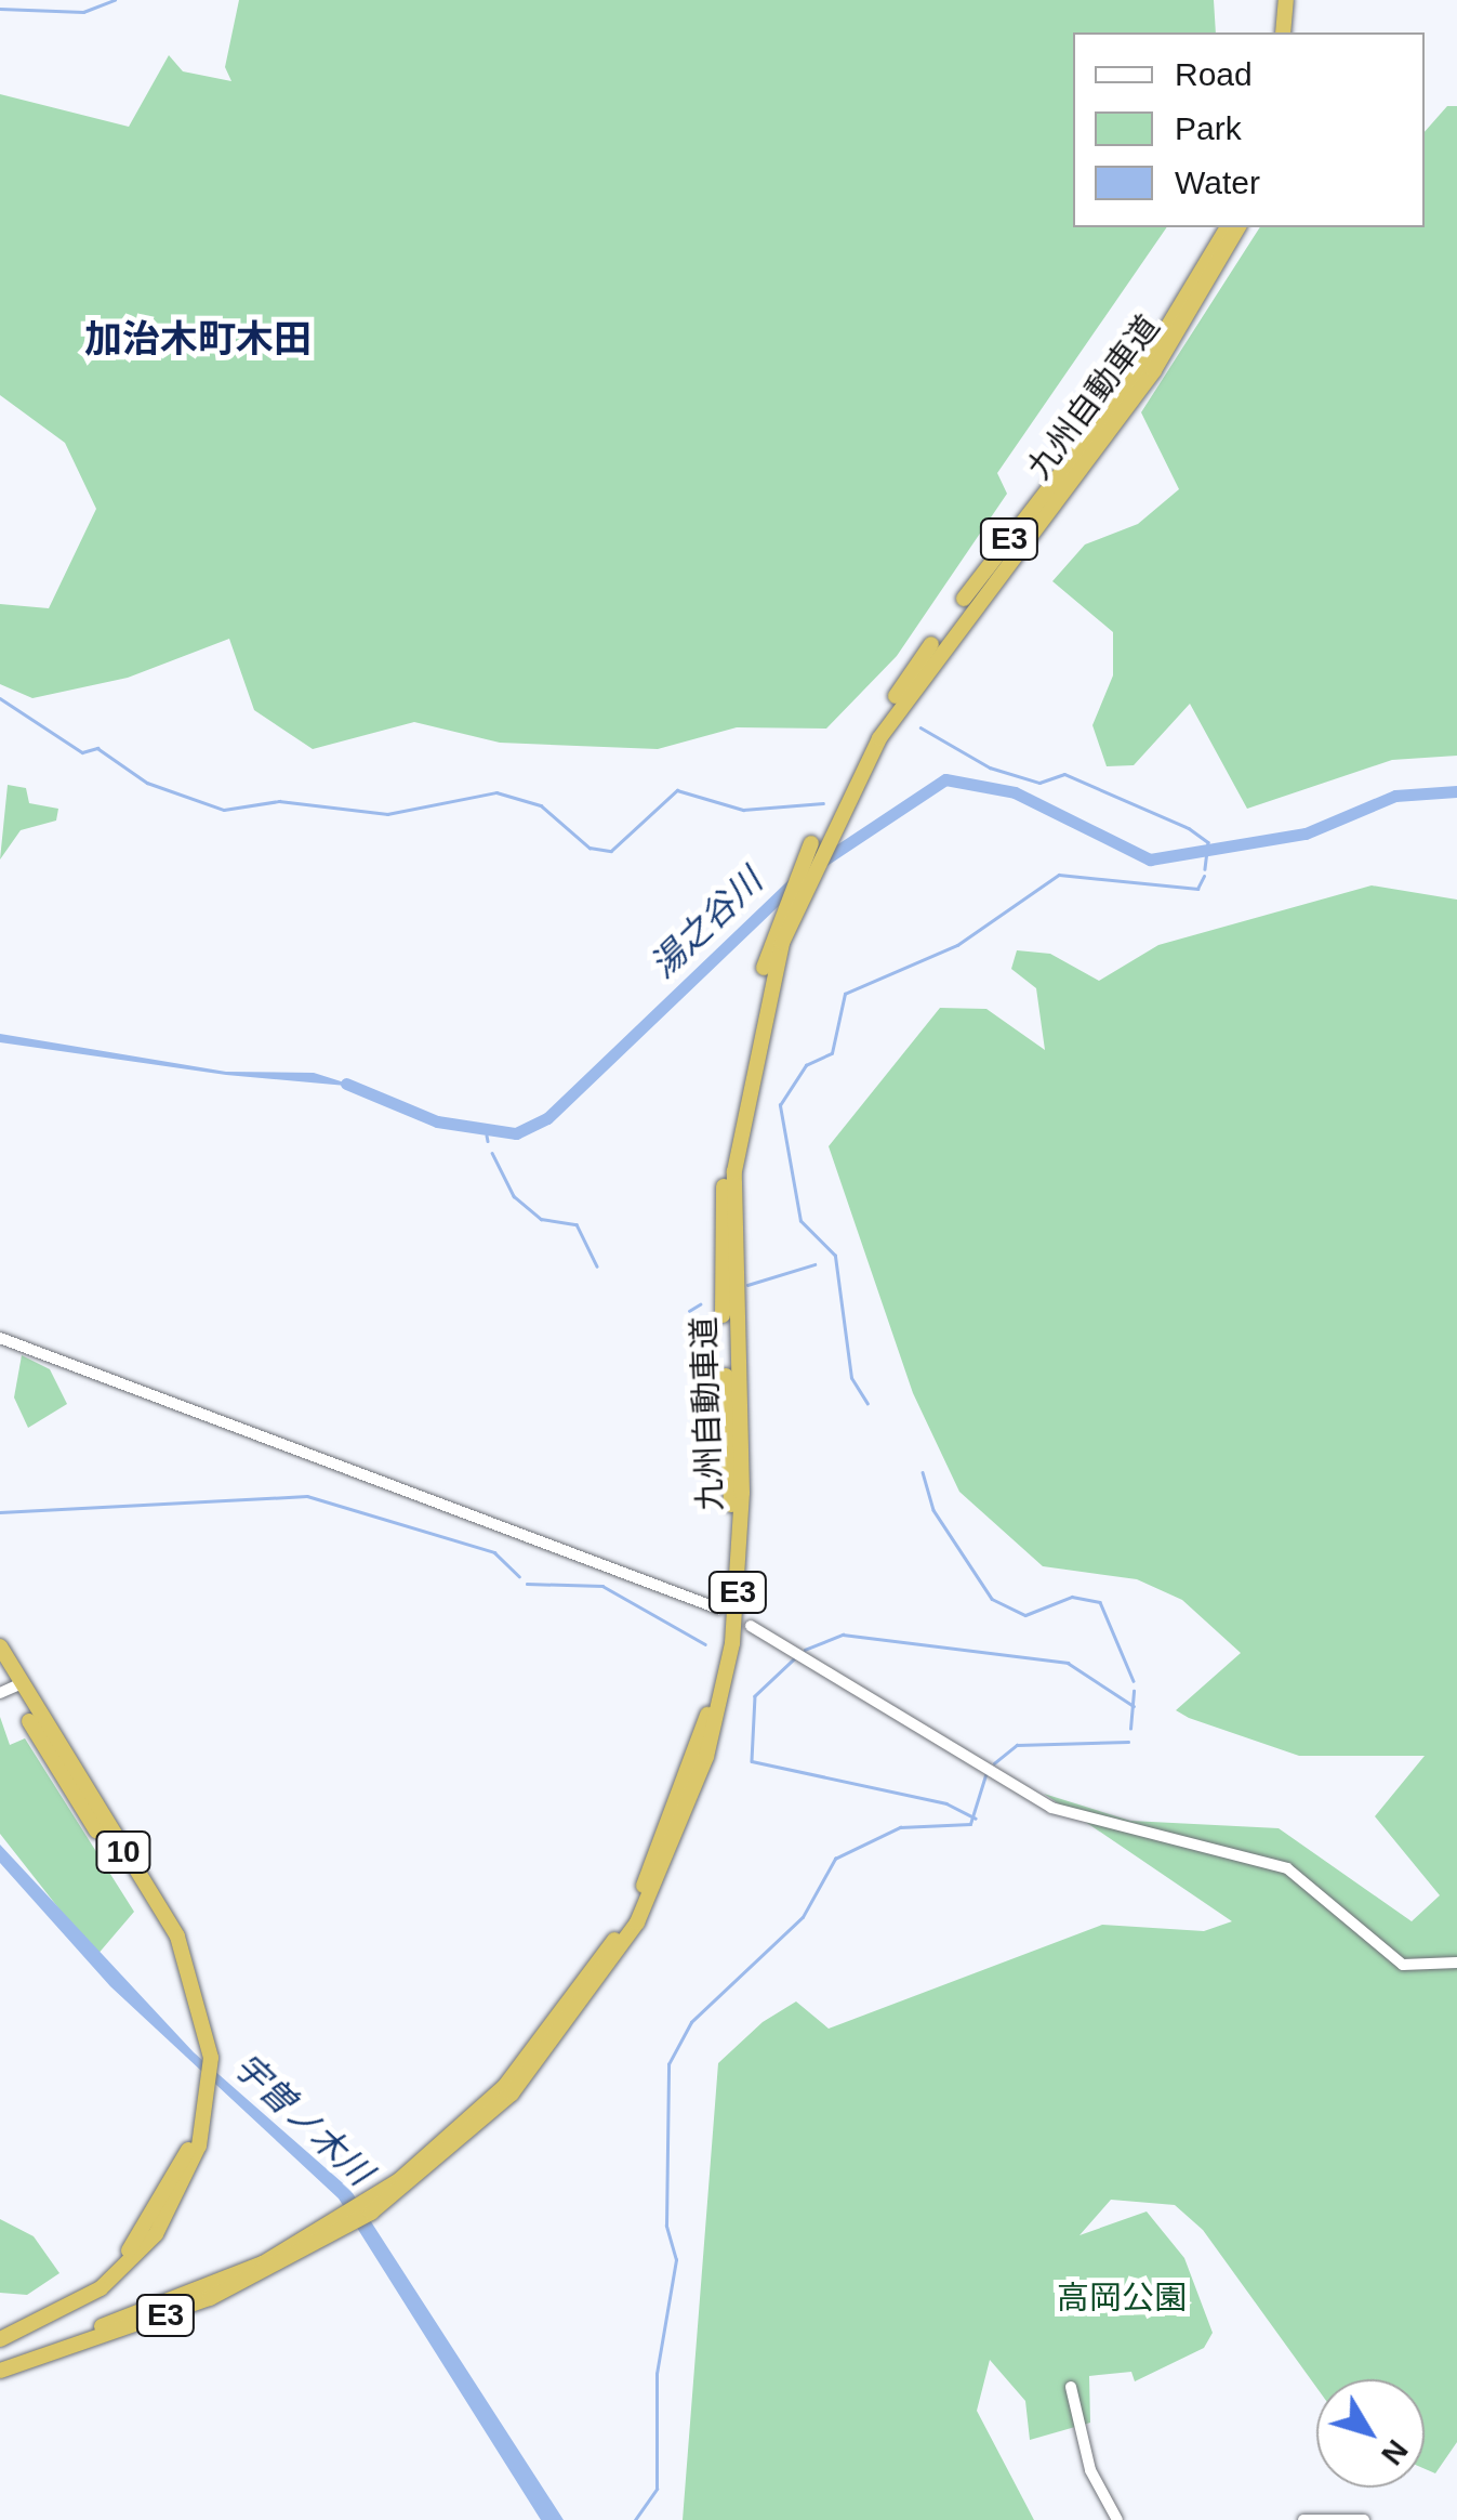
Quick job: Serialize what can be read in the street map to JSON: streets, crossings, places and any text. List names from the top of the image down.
{
  "streets": {
    "highway": ["九州自動車道", "E3", "10"]
  },
  "districts": ["加治木町木田"],
  "water": ["湯之谷川", "宇曽ノ木川"],
  "parks": ["高岡公園"],
  "legend": ["Road", "Park", "Water"],
  "north": "bottom right"
}
